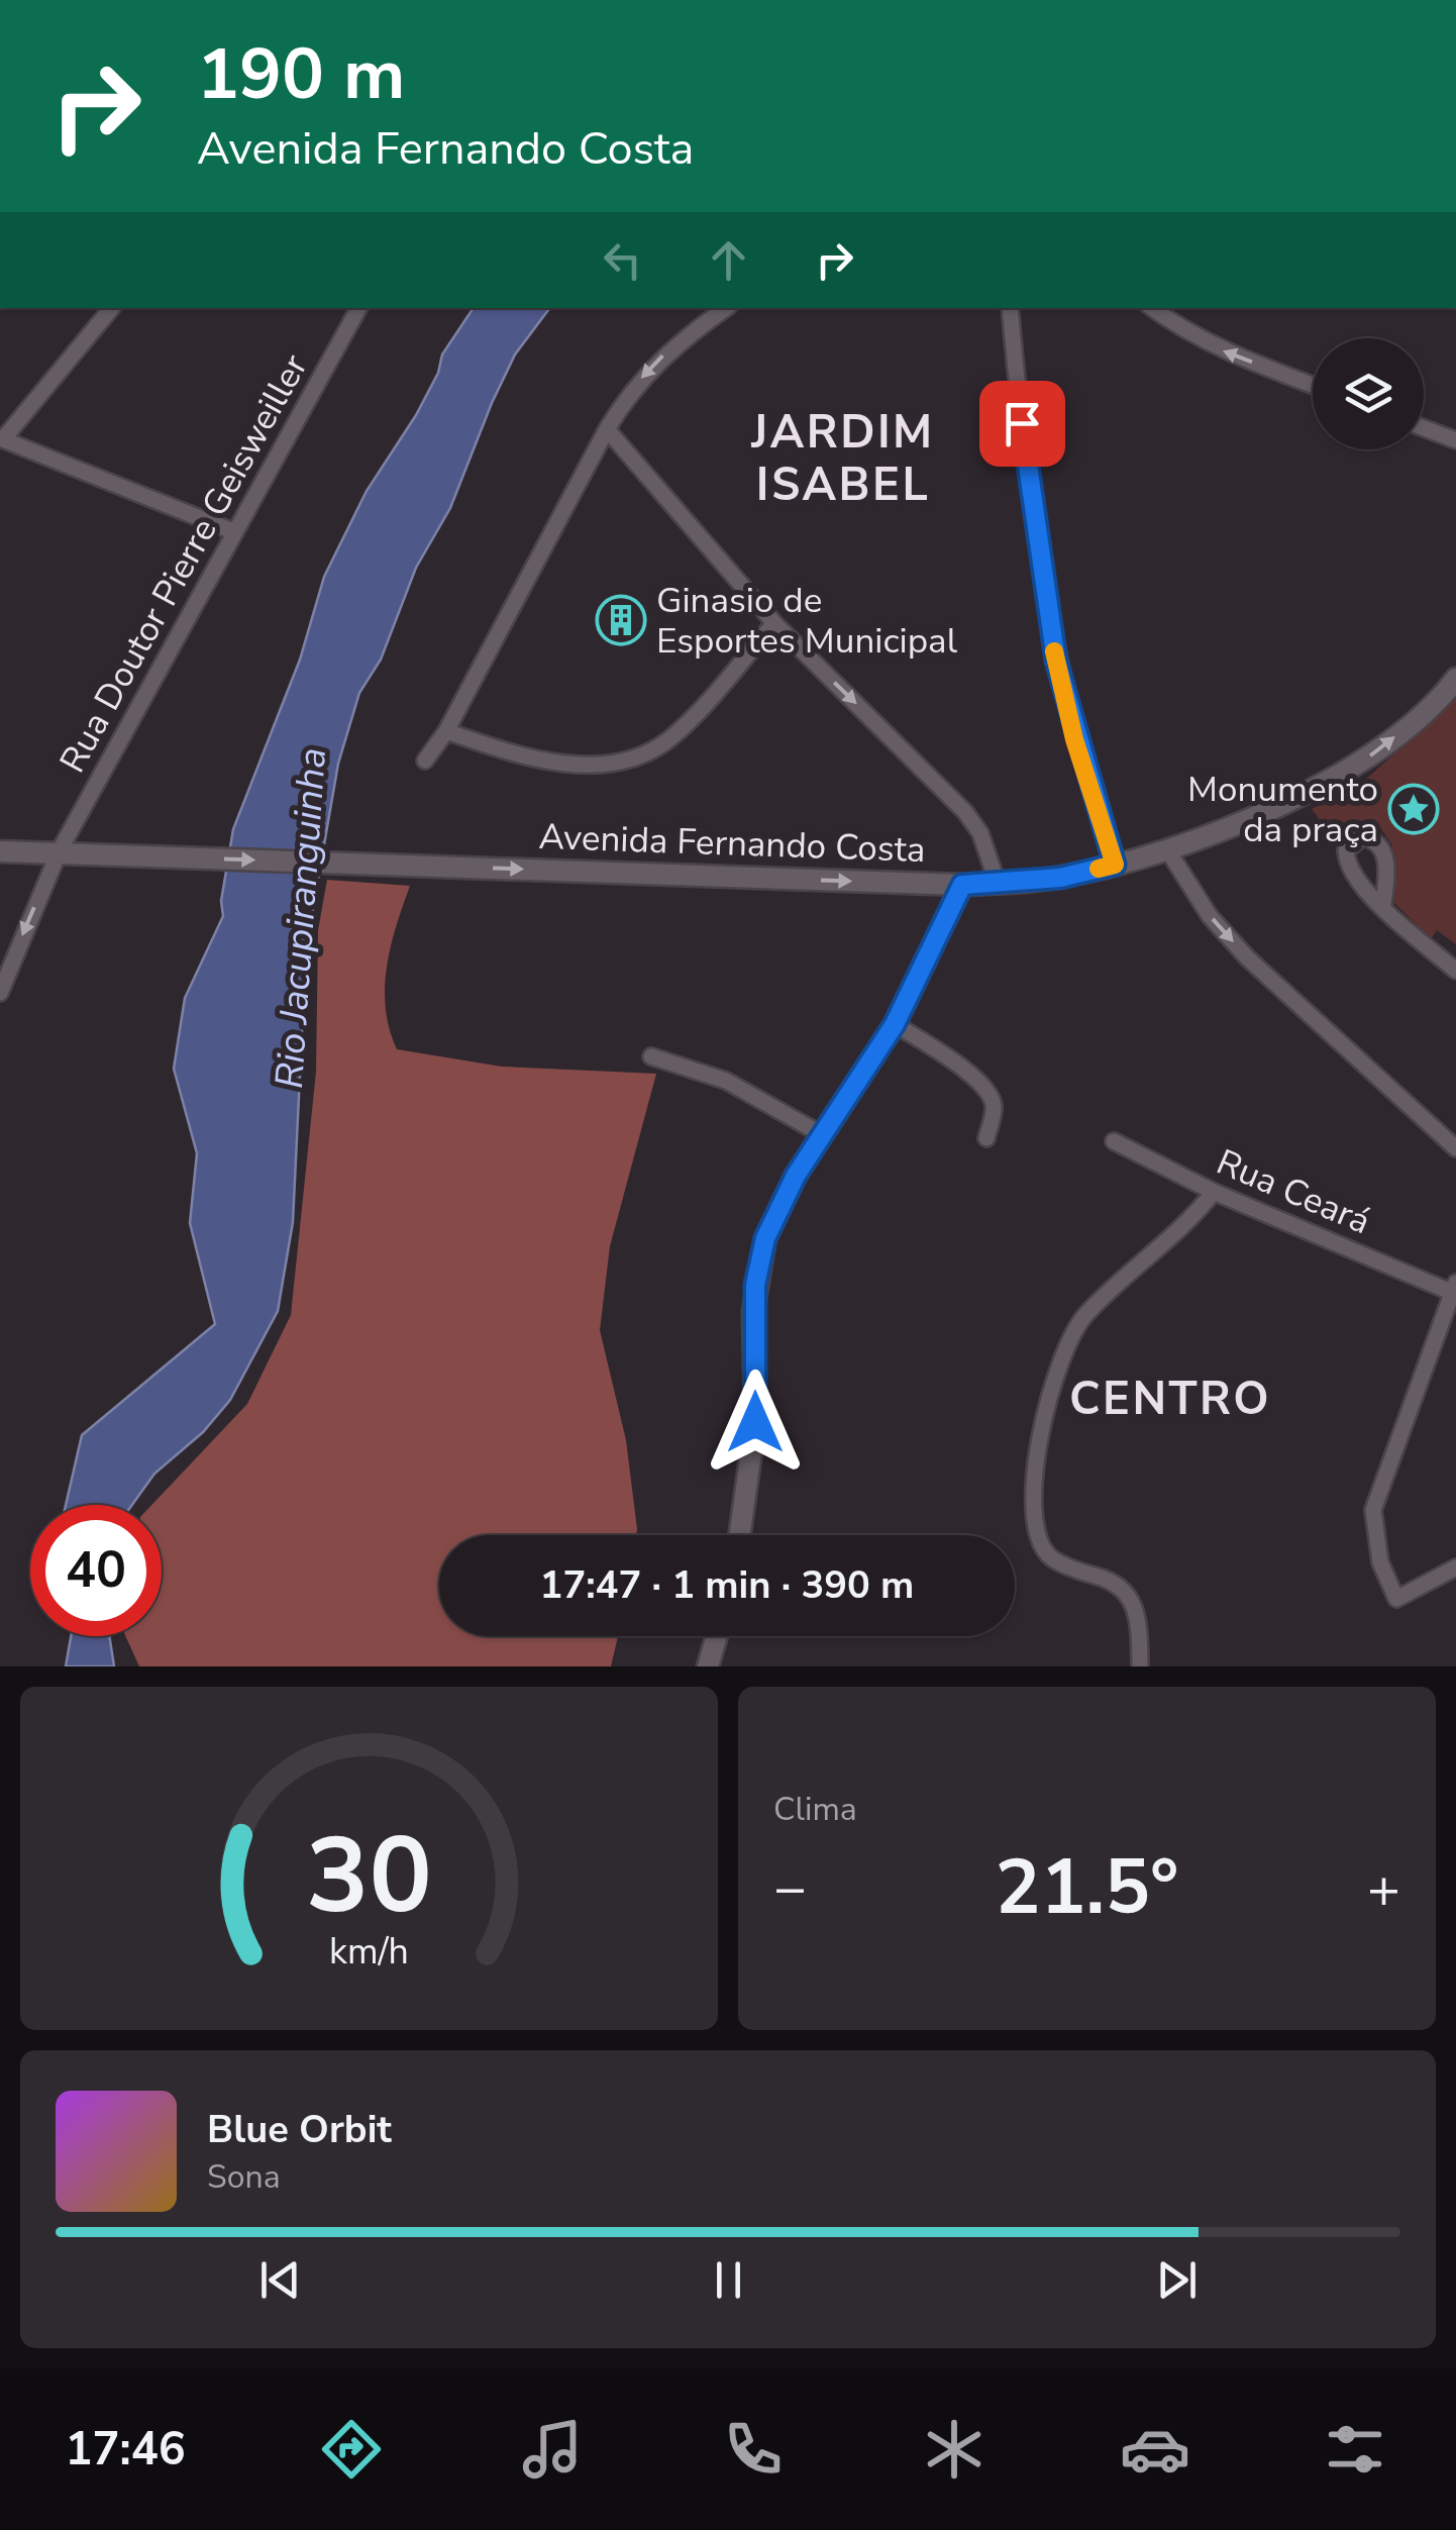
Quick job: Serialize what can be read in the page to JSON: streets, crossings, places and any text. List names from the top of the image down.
{
  "streets": {
    "street": ["Rua Doutor Pierre Geisweiller", "Avenida Fernando Costa", "Rua Ceará"]
  },
  "crossings": [
    ["Rua Doutor Pierre Geisweiller", "Avenida Fernando Costa"]
  ],
  "one_way": ["Avenida Fernando Costa"],
  "districts": ["JARDIM ISABEL", "CENTRO"],
  "water": ["Rio Jacupiranguinha"],
  "places": {
    "building": ["Ginasio de Esportes Municipal"],
    "place": ["Monumento da praça"]
  },
  "page": {
    "turn": ["190 m", "Avenida Fernando Costa"],
    "limit": "40",
    "trip": "17:47 · 1 min · 390 m",
    "tile": "Clima",
    "heat": ["−", "21.5°", "+"],
    "song": ["Blue Orbit", "Sona"],
    "tabs": "17:46",
    "gauge": ["30", "km/h"]
  }
}
